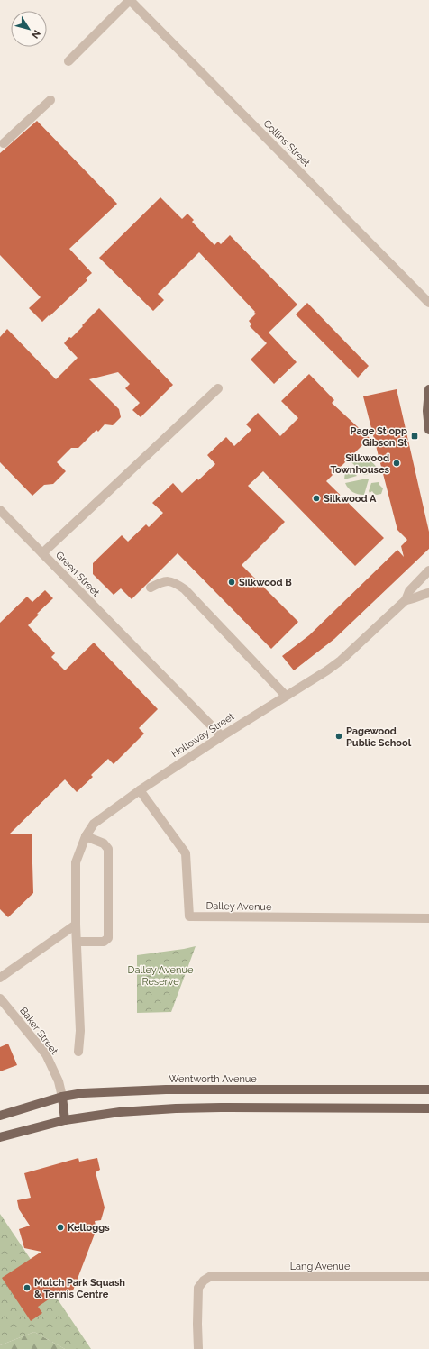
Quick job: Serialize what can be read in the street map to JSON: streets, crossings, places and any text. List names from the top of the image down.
{
  "streets": {
    "main road": ["Baker Street", "Wentworth Avenue"],
    "street": [
      "Collins Street",
      "Green Street",
      "Holloway Street",
      "Dalley Avenue",
      "Lang Avenue"
    ]
  },
  "crossings": [
    ["Green Street", "Holloway Street"],
    ["Holloway Street", "Dalley Avenue"],
    ["Baker Street", "Wentworth Avenue"]
  ],
  "parks": ["Dalley Avenue Reserve"],
  "places": {
    "transit": ["Page St opp Gibson St"],
    "other": [
      "Silkwood Townhouses",
      "Silkwood A",
      "Silkwood B",
      "Pagewood Public School",
      "Kelloggs",
      "Mutch Park Squash & Tennis Centre"
    ]
  },
  "north": "bottom right"
}
